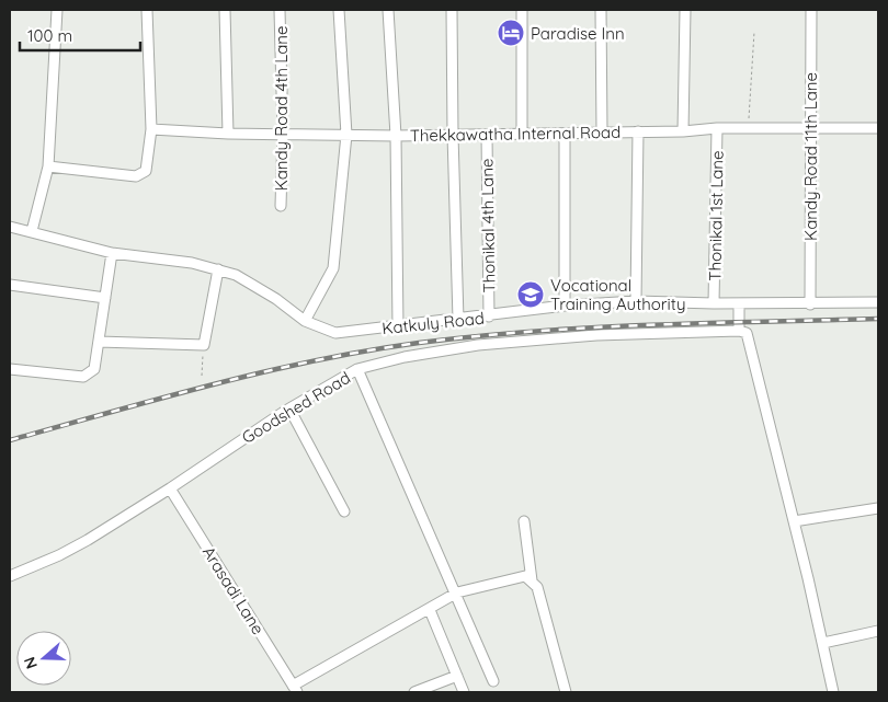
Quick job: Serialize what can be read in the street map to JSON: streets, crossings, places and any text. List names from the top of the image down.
{
  "streets": {
    "street": [
      "Kandy Road 4th Lane",
      "Thekkawatha Internal Road",
      "Kandy Road 11th Lane",
      "Thonikal 1st Lane",
      "Thonikal 4th Lane",
      "Katkuly Road",
      "Goodshed Road",
      "Arasadi Lane"
    ]
  },
  "crossings": [
    ["Kandy Road 4th Lane", "Thekkawatha Internal Road"],
    ["Thekkawatha Internal Road", "Kandy Road 11th Lane"],
    ["Thekkawatha Internal Road", "Thonikal 1st Lane"],
    ["Thekkawatha Internal Road", "Thonikal 4th Lane"],
    ["Kandy Road 11th Lane", "Katkuly Road"],
    ["Thonikal 1st Lane", "Katkuly Road"],
    ["Thonikal 4th Lane", "Katkuly Road"],
    ["Goodshed Road", "Arasadi Lane"]
  ],
  "places": {
    "hotel": ["Paradise Inn"],
    "school or university": ["Vocational Training Authority"]
  },
  "scale_bar": "100 m",
  "north": "left"
}
